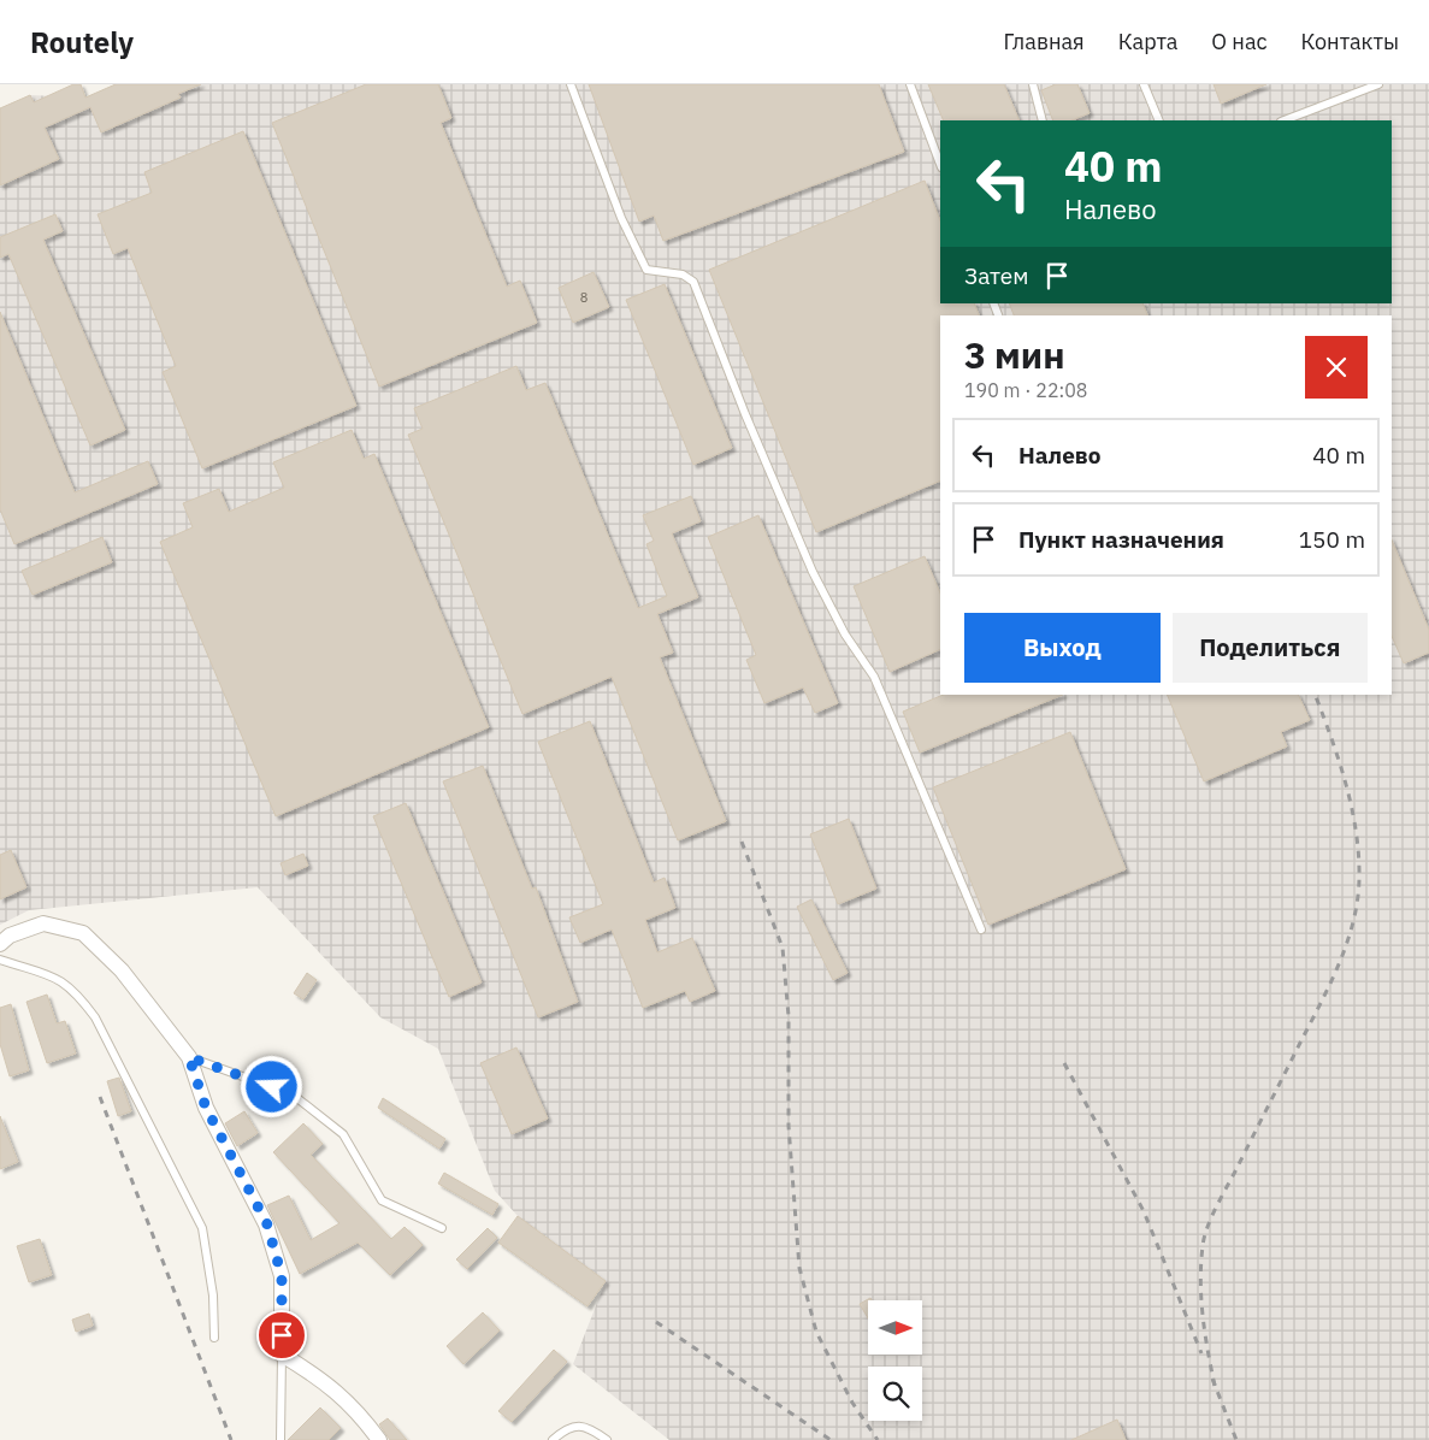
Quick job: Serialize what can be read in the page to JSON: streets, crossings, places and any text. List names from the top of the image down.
{
  "house_numbers": ["8"],
  "north": "right",
  "page": {
    "header": "Routely",
    "nav": [
      "Главная",
      "Карта",
      "О нас",
      "Контакты"
    ],
    "turn": ["40 m", "Налево"],
    "then": "Затем",
    "heading": ["3 мин", "190 m · 22:08"],
    "list": [
      {
        "name": "Налево",
        "value": "40 m"
      },
      {
        "name": "Пункт назначения",
        "value": "150 m"
      }
    ],
    "buttons": ["Выход", "Поделиться"]
  }
}
